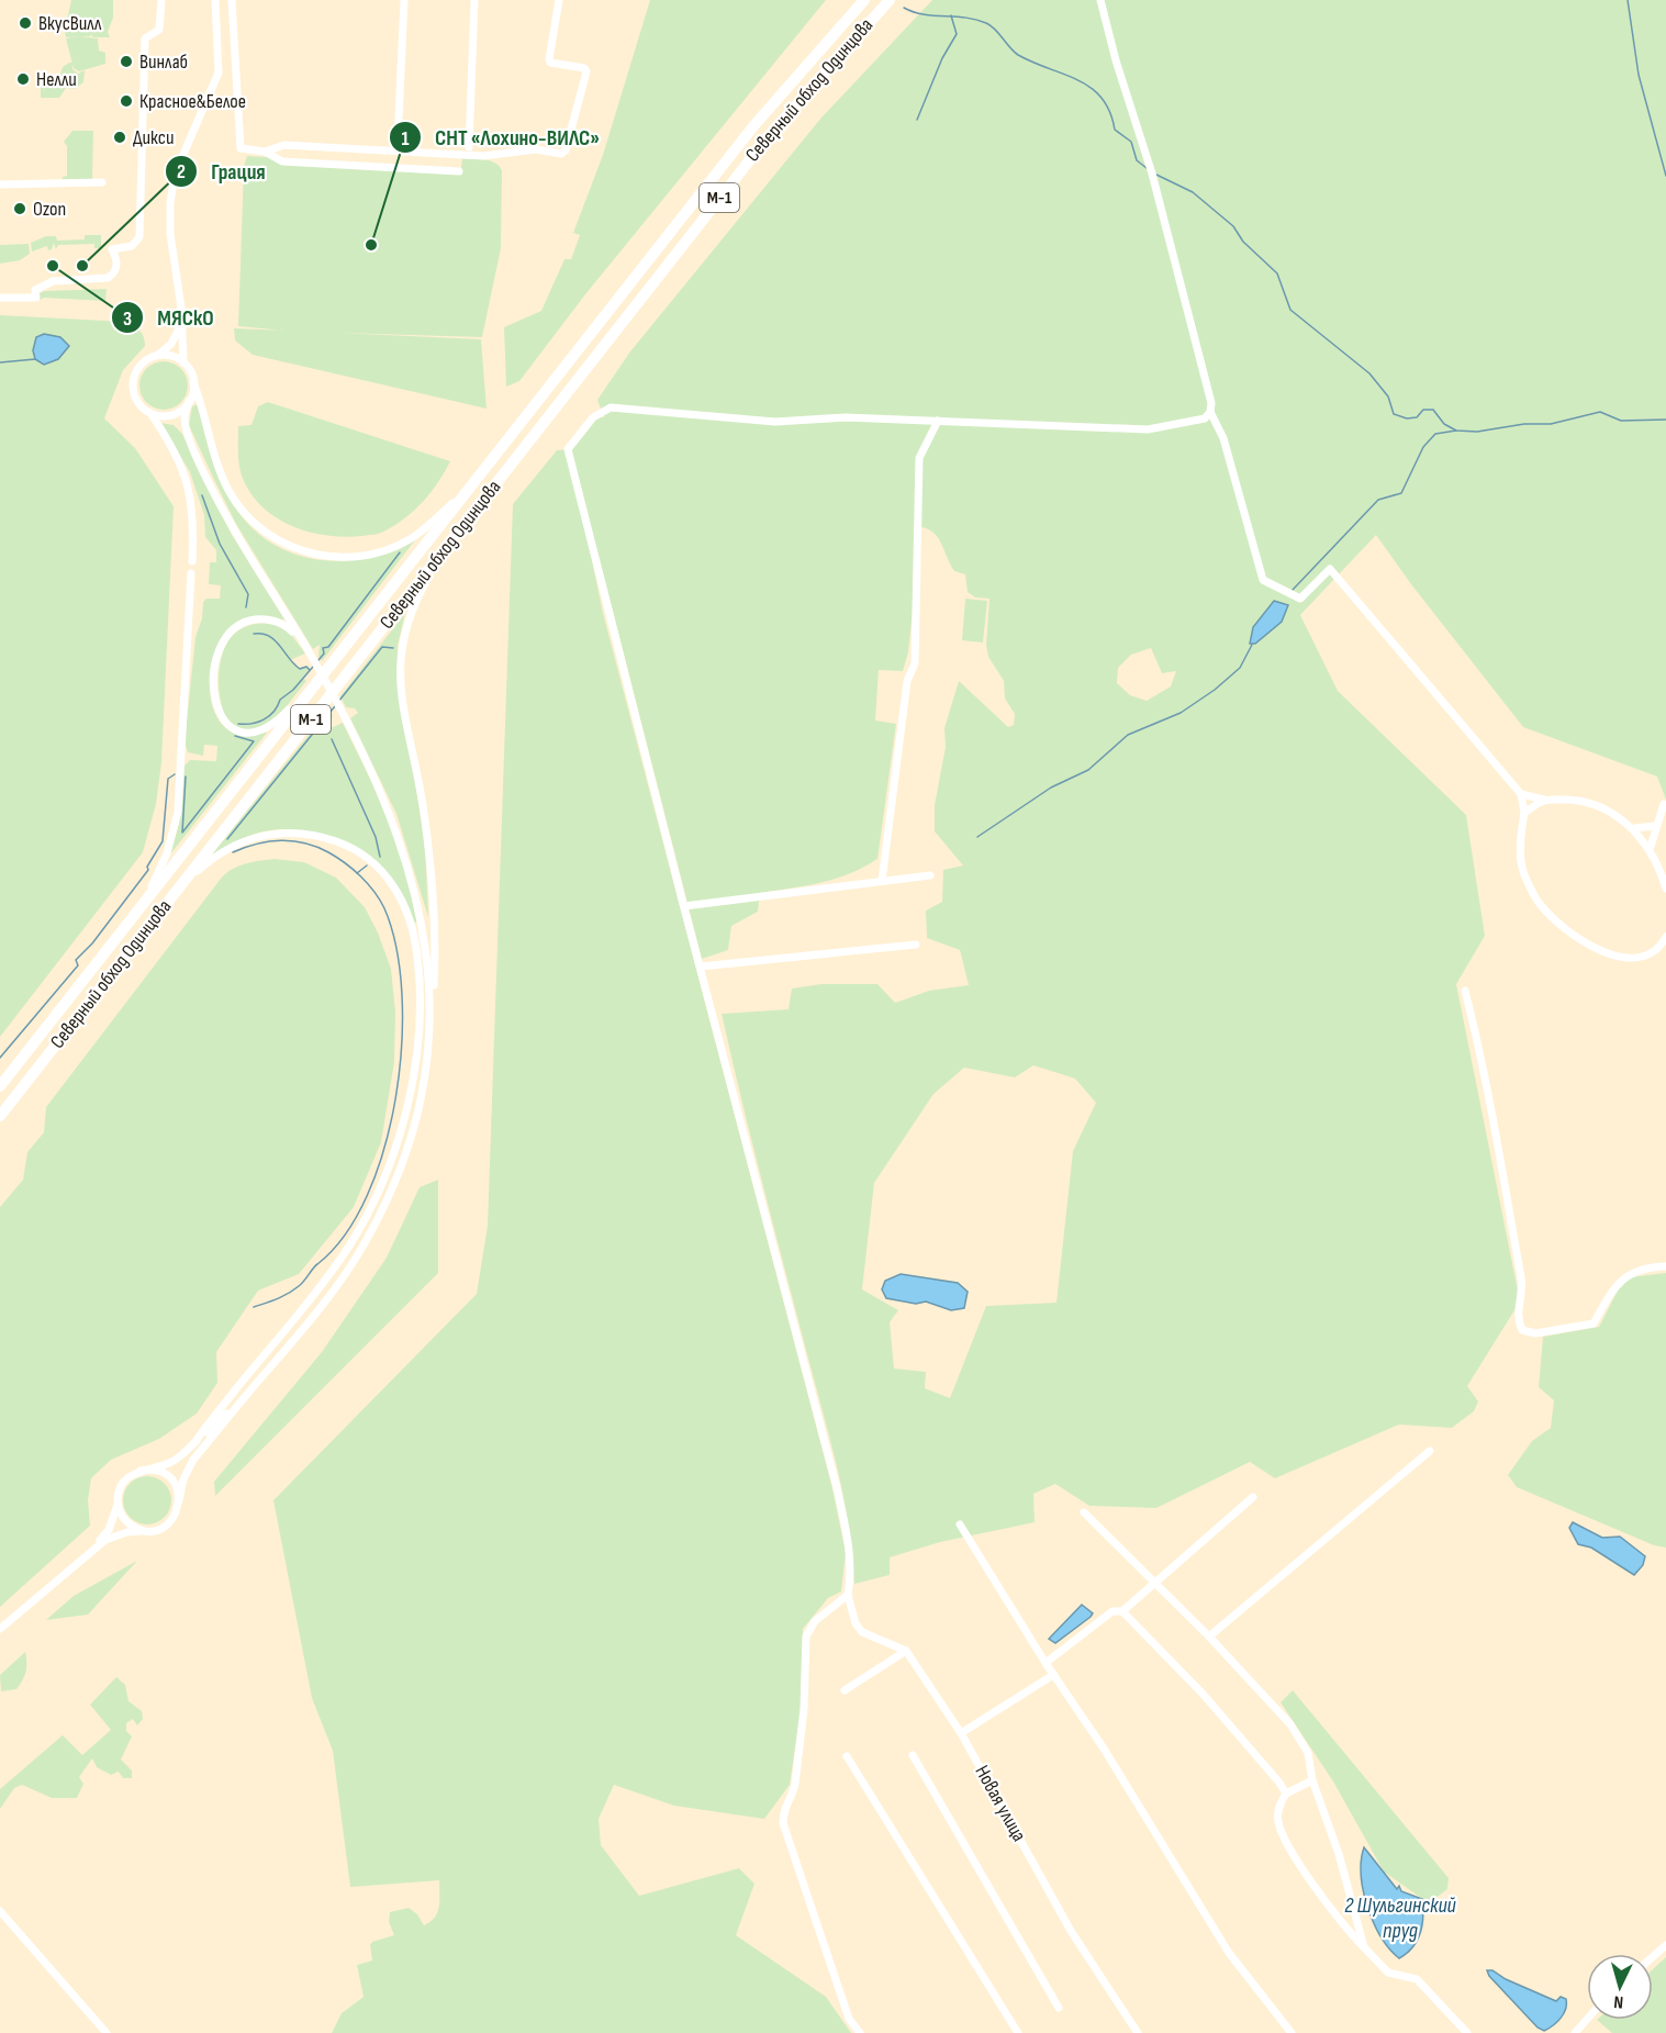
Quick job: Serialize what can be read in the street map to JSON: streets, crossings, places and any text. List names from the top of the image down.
{
  "streets": {
    "highway": ["Северный обход Одинцова", "М-1"],
    "street": ["Новая улица"]
  },
  "water": ["2 Шульгинский пруд"],
  "places": [
    "ВкусВилл",
    "Винлаб",
    "Нелли",
    "Красное&Белое",
    "Дикси",
    "Ozon",
    "СНТ «Лохино-ВИЛС»",
    "МЯСкО",
    "Грация"
  ],
  "north": "bottom"
}
